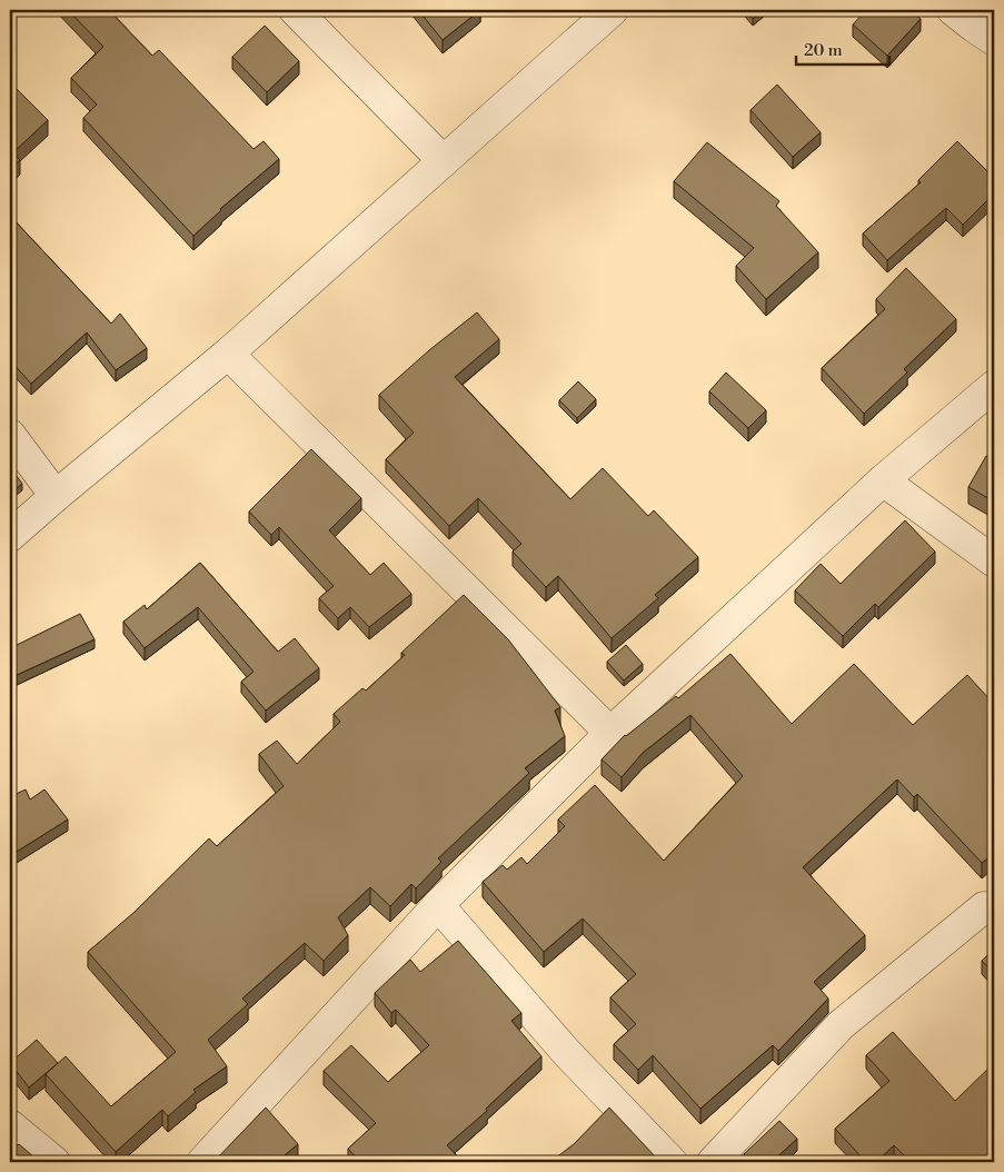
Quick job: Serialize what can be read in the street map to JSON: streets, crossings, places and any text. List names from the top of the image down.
{
  "scale_bar": "20 m"
}
